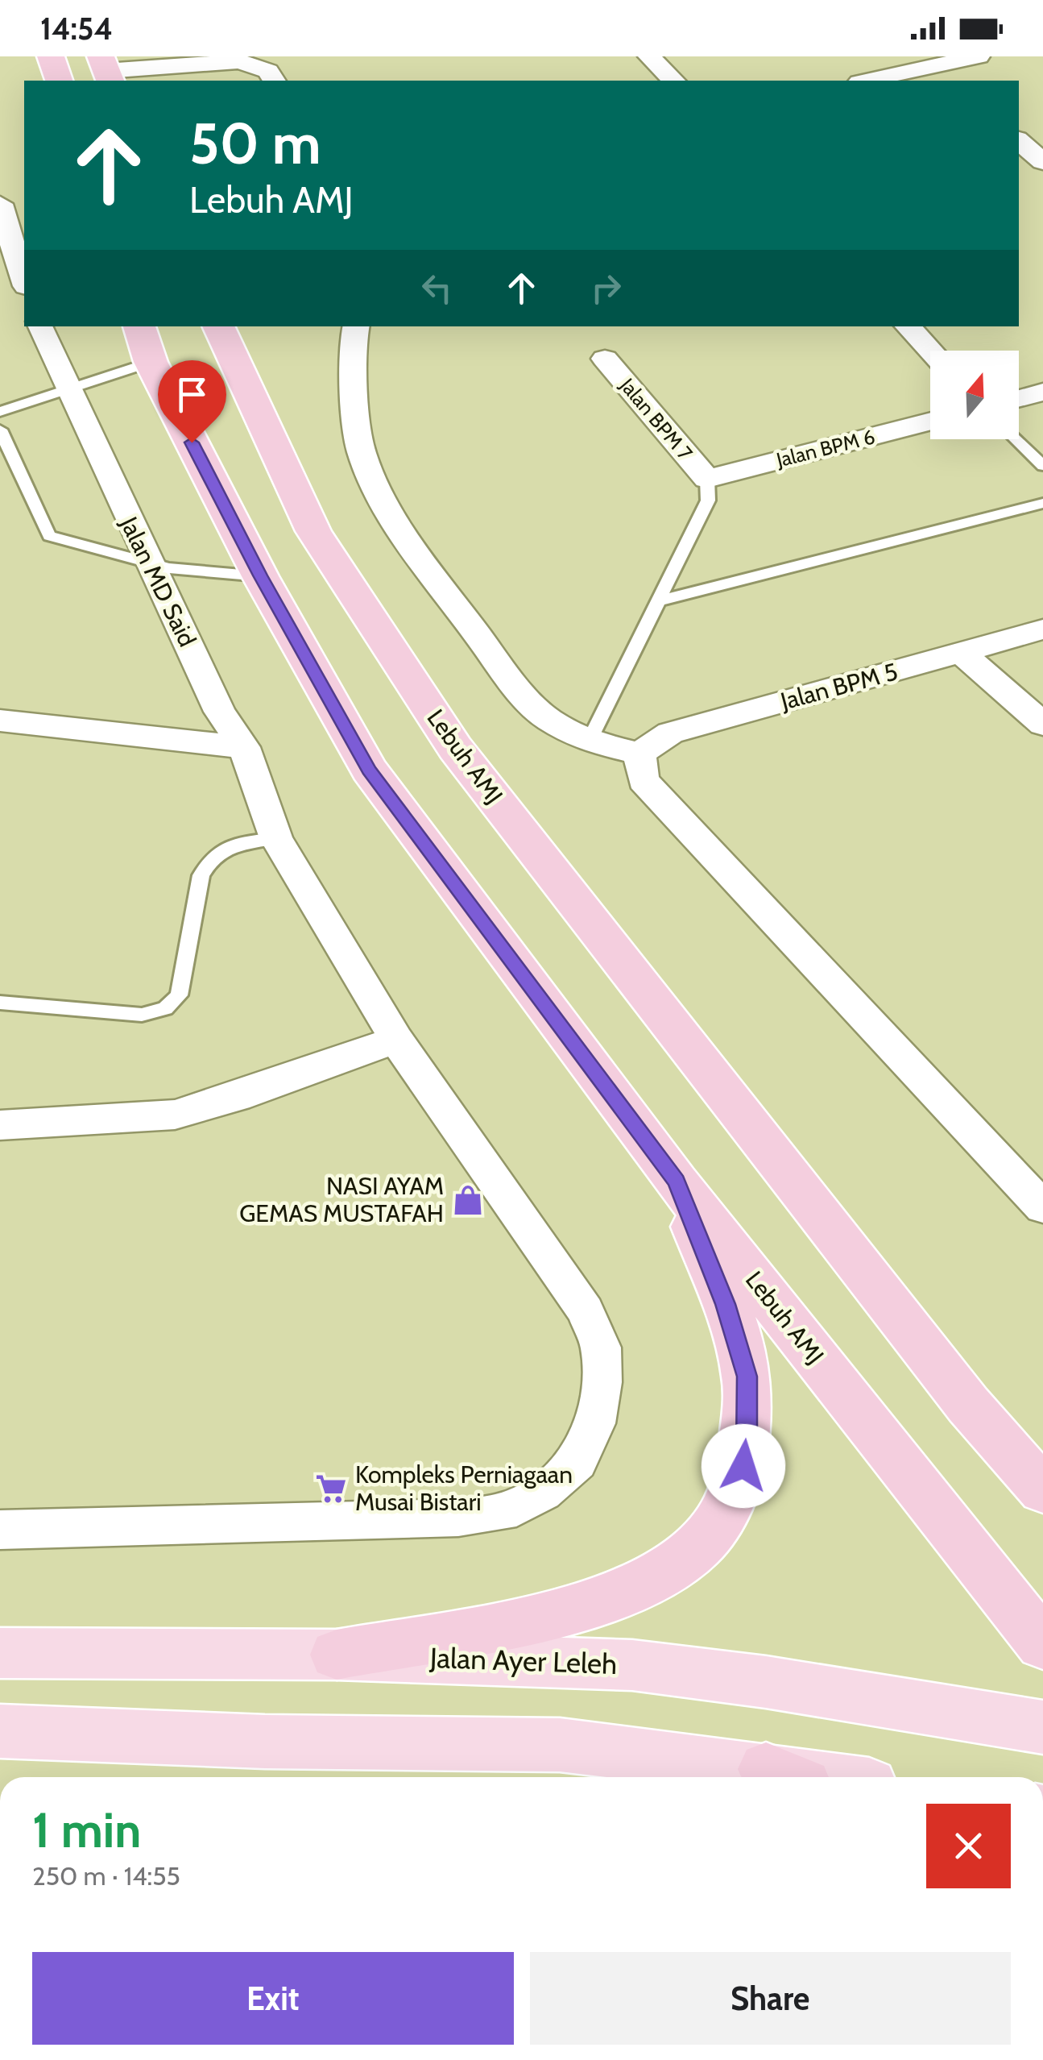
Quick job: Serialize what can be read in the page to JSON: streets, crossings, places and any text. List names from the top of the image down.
{
  "streets": {
    "highway": ["Lebuh AMJ"],
    "main road": ["Jalan Ayer Leleh"],
    "street": [
      "Jalan BPM 7",
      "Jalan BPM 6",
      "Jalan MD Said",
      "Jalan BPM 5"
    ]
  },
  "crossings": [
    ["Jalan BPM 7", "Jalan BPM 6"]
  ],
  "places": {
    "shop": ["NASI AYAM GEMAS MUSTAFAH"],
    "supermarket": ["Kompleks Perniagaan Musai Bistari"]
  },
  "north": "top",
  "page": {
    "status": "14:54",
    "turn": ["50 m", "Lebuh AMJ"],
    "heading": ["1 min", "250 m · 14:55"],
    "buttons": ["Exit", "Share"]
  }
}
